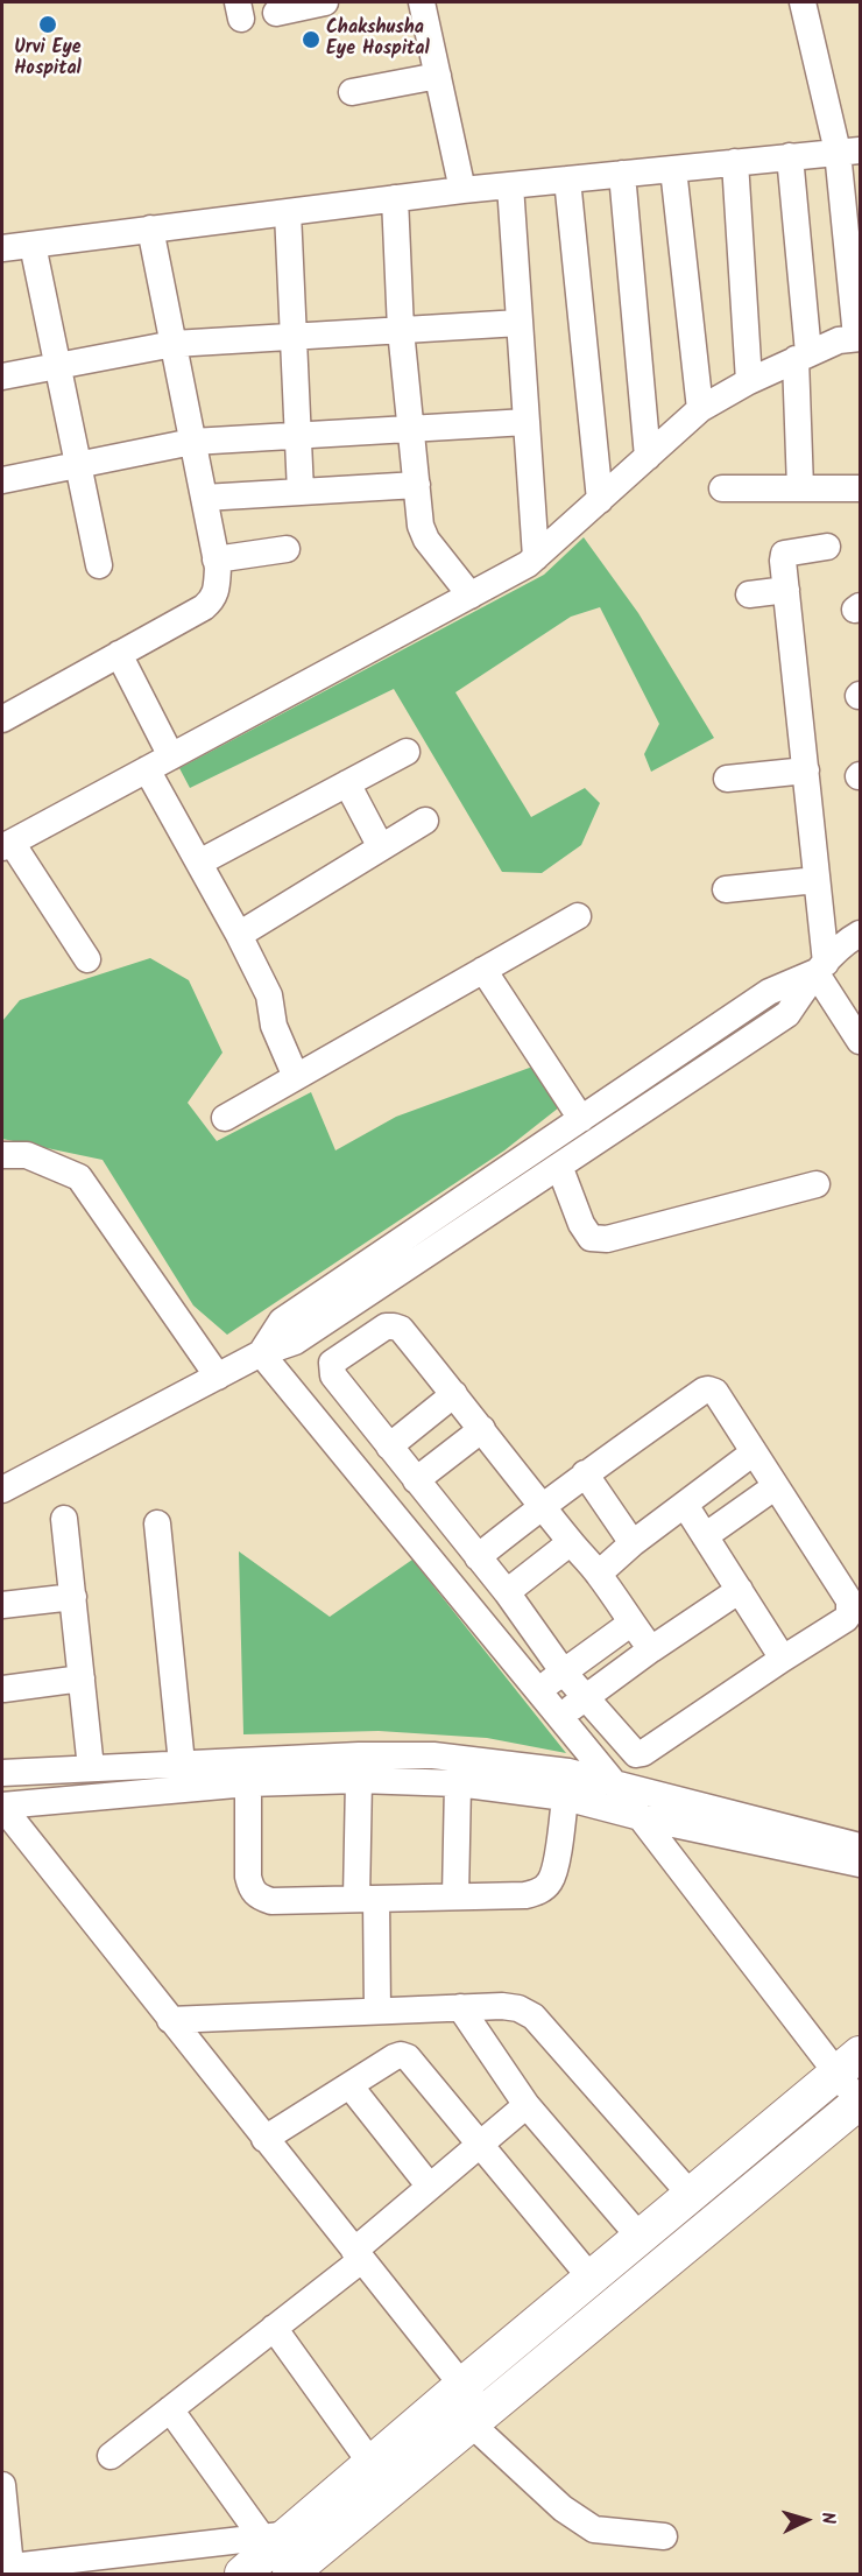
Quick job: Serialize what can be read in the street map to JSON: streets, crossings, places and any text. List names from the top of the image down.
{
  "places": ["Urvi Eye Hospital", "Chakshusha Eye Hospital"],
  "north": "right"
}
